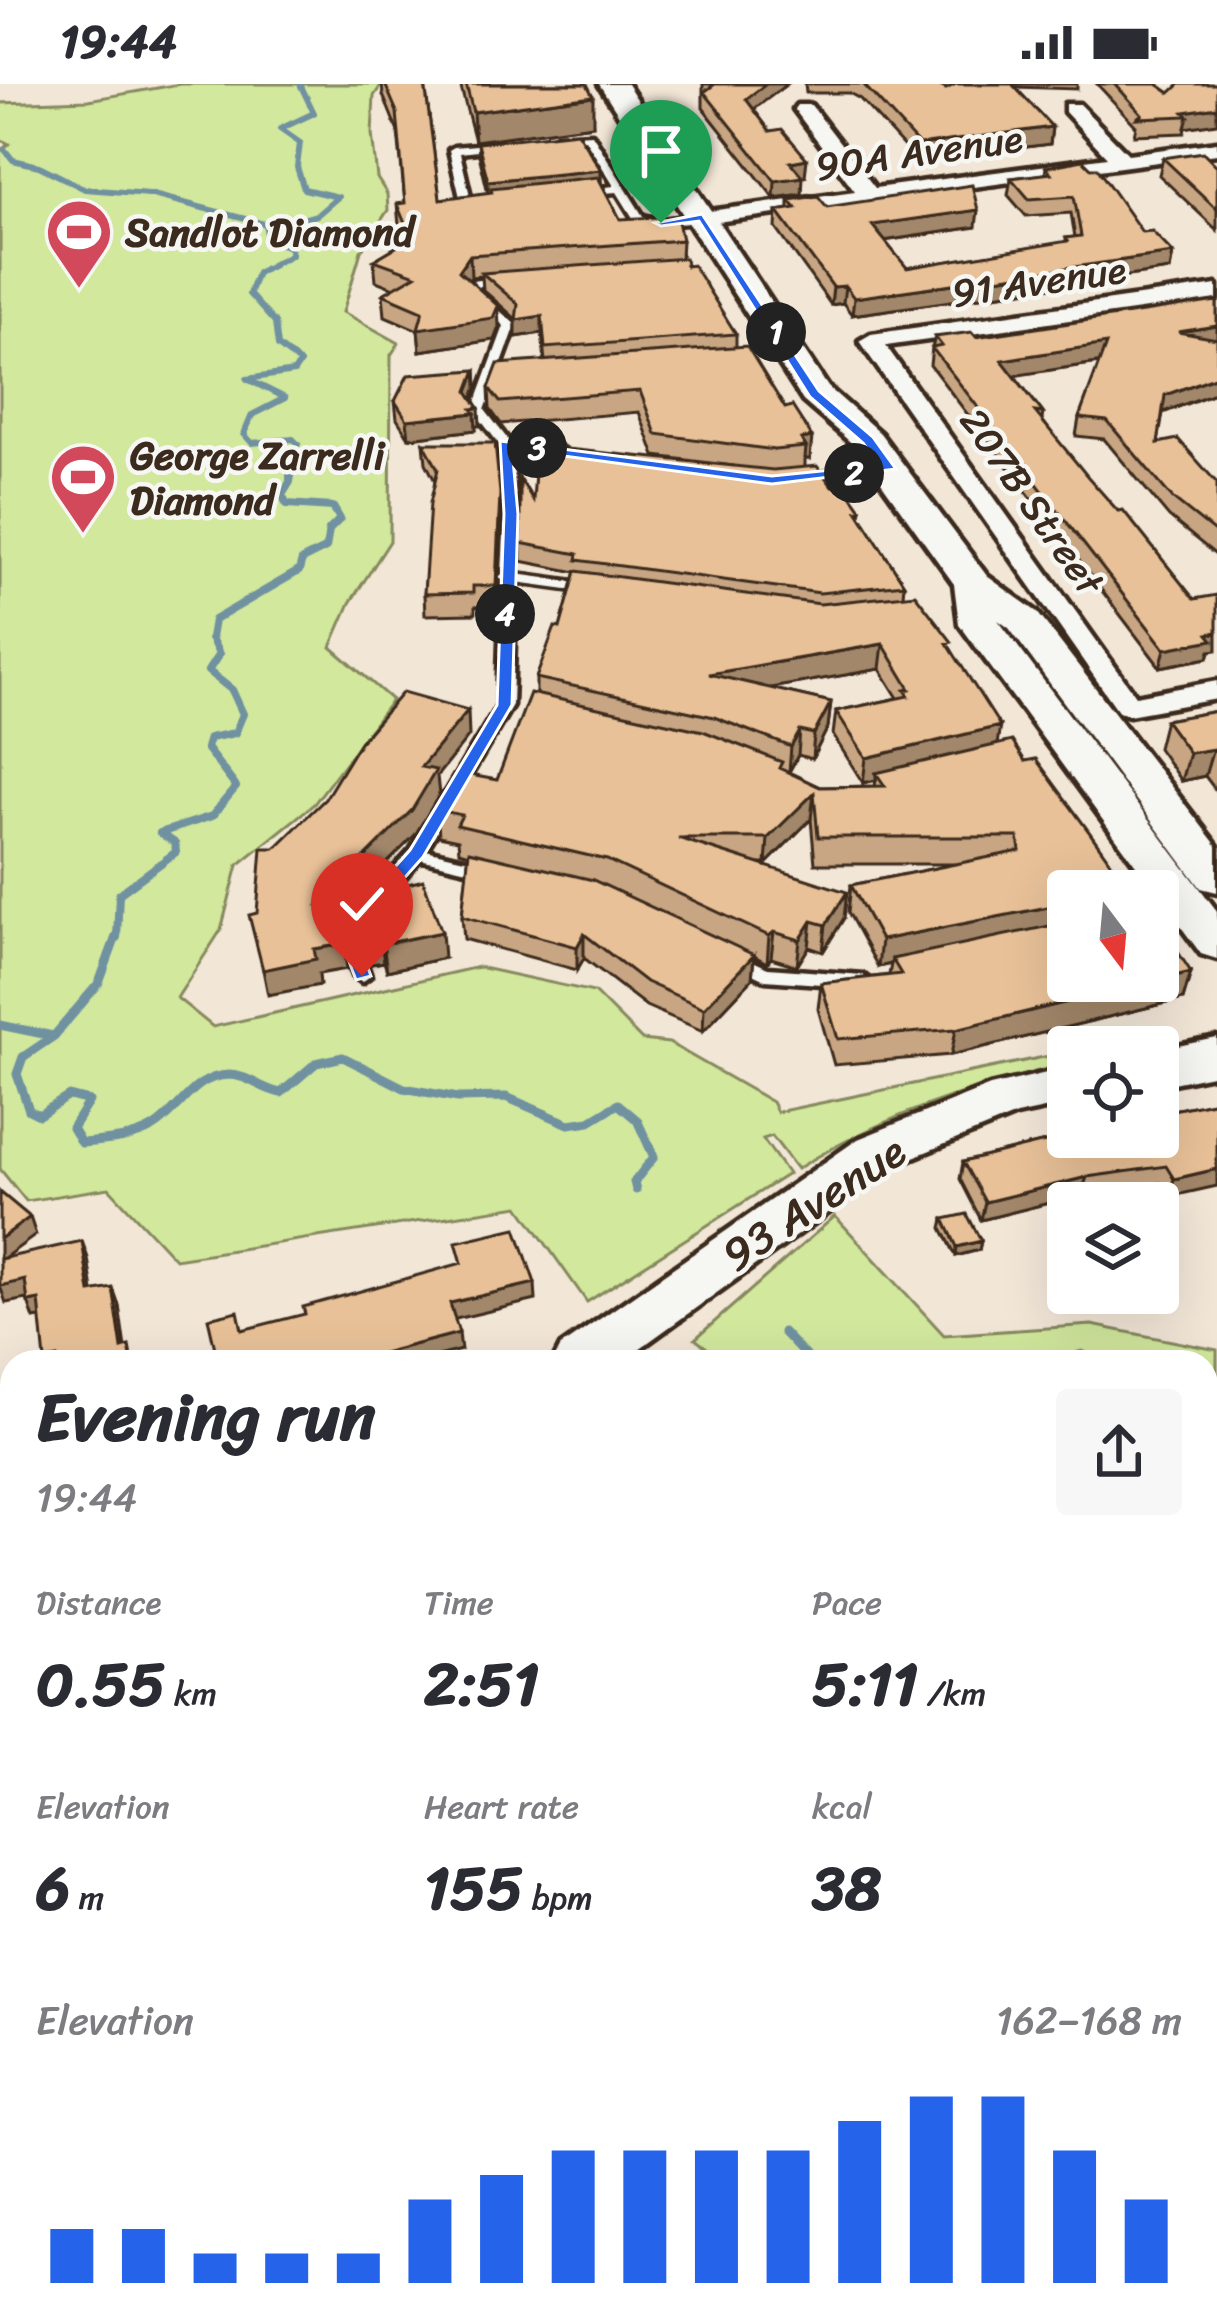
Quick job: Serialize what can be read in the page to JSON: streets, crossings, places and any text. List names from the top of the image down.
{
  "streets": {
    "main road": ["93 Avenue"],
    "street": ["90A Avenue", "91 Avenue", "207B Street"]
  },
  "crossings": [
    ["91 Avenue", "207B Street"]
  ],
  "places": {
    "sports": ["Sandlot Diamond", "George Zarrelli Diamond"]
  },
  "north": "bottom",
  "page": {
    "status": "19:44",
    "pins": [
      "1",
      "3",
      "2",
      "4"
    ],
    "heading": ["Evening run", "19:44"],
    "stats": [
      ["Distance", "0.55 km"],
      ["Time", "2:51"],
      ["Pace", "5:11 /km"],
      ["Elevation", "6 m"],
      ["Heart rate", "155 bpm"],
      ["kcal", "38"]
    ],
    "chart": ["Elevation", "162–168 m"]
  }
}
